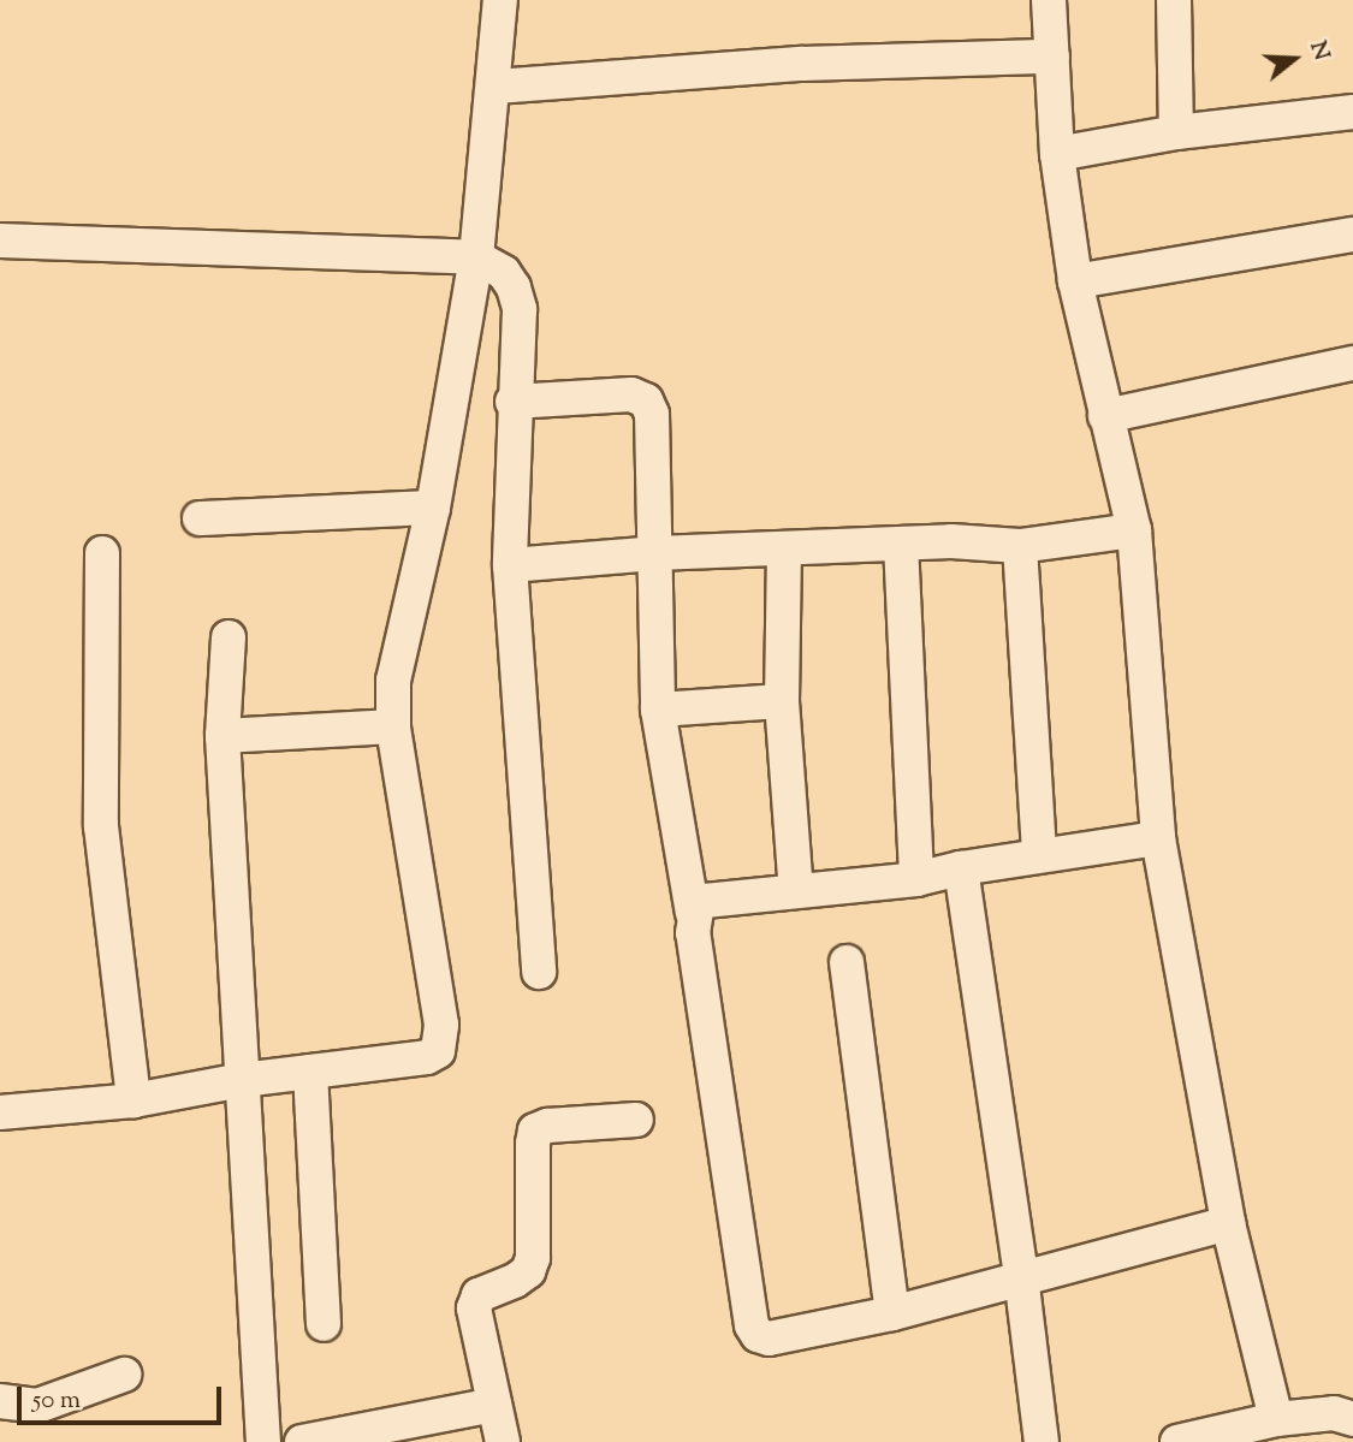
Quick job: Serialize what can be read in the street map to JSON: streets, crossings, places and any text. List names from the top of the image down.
{
  "scale_bar": "50 m",
  "north": "right"
}
